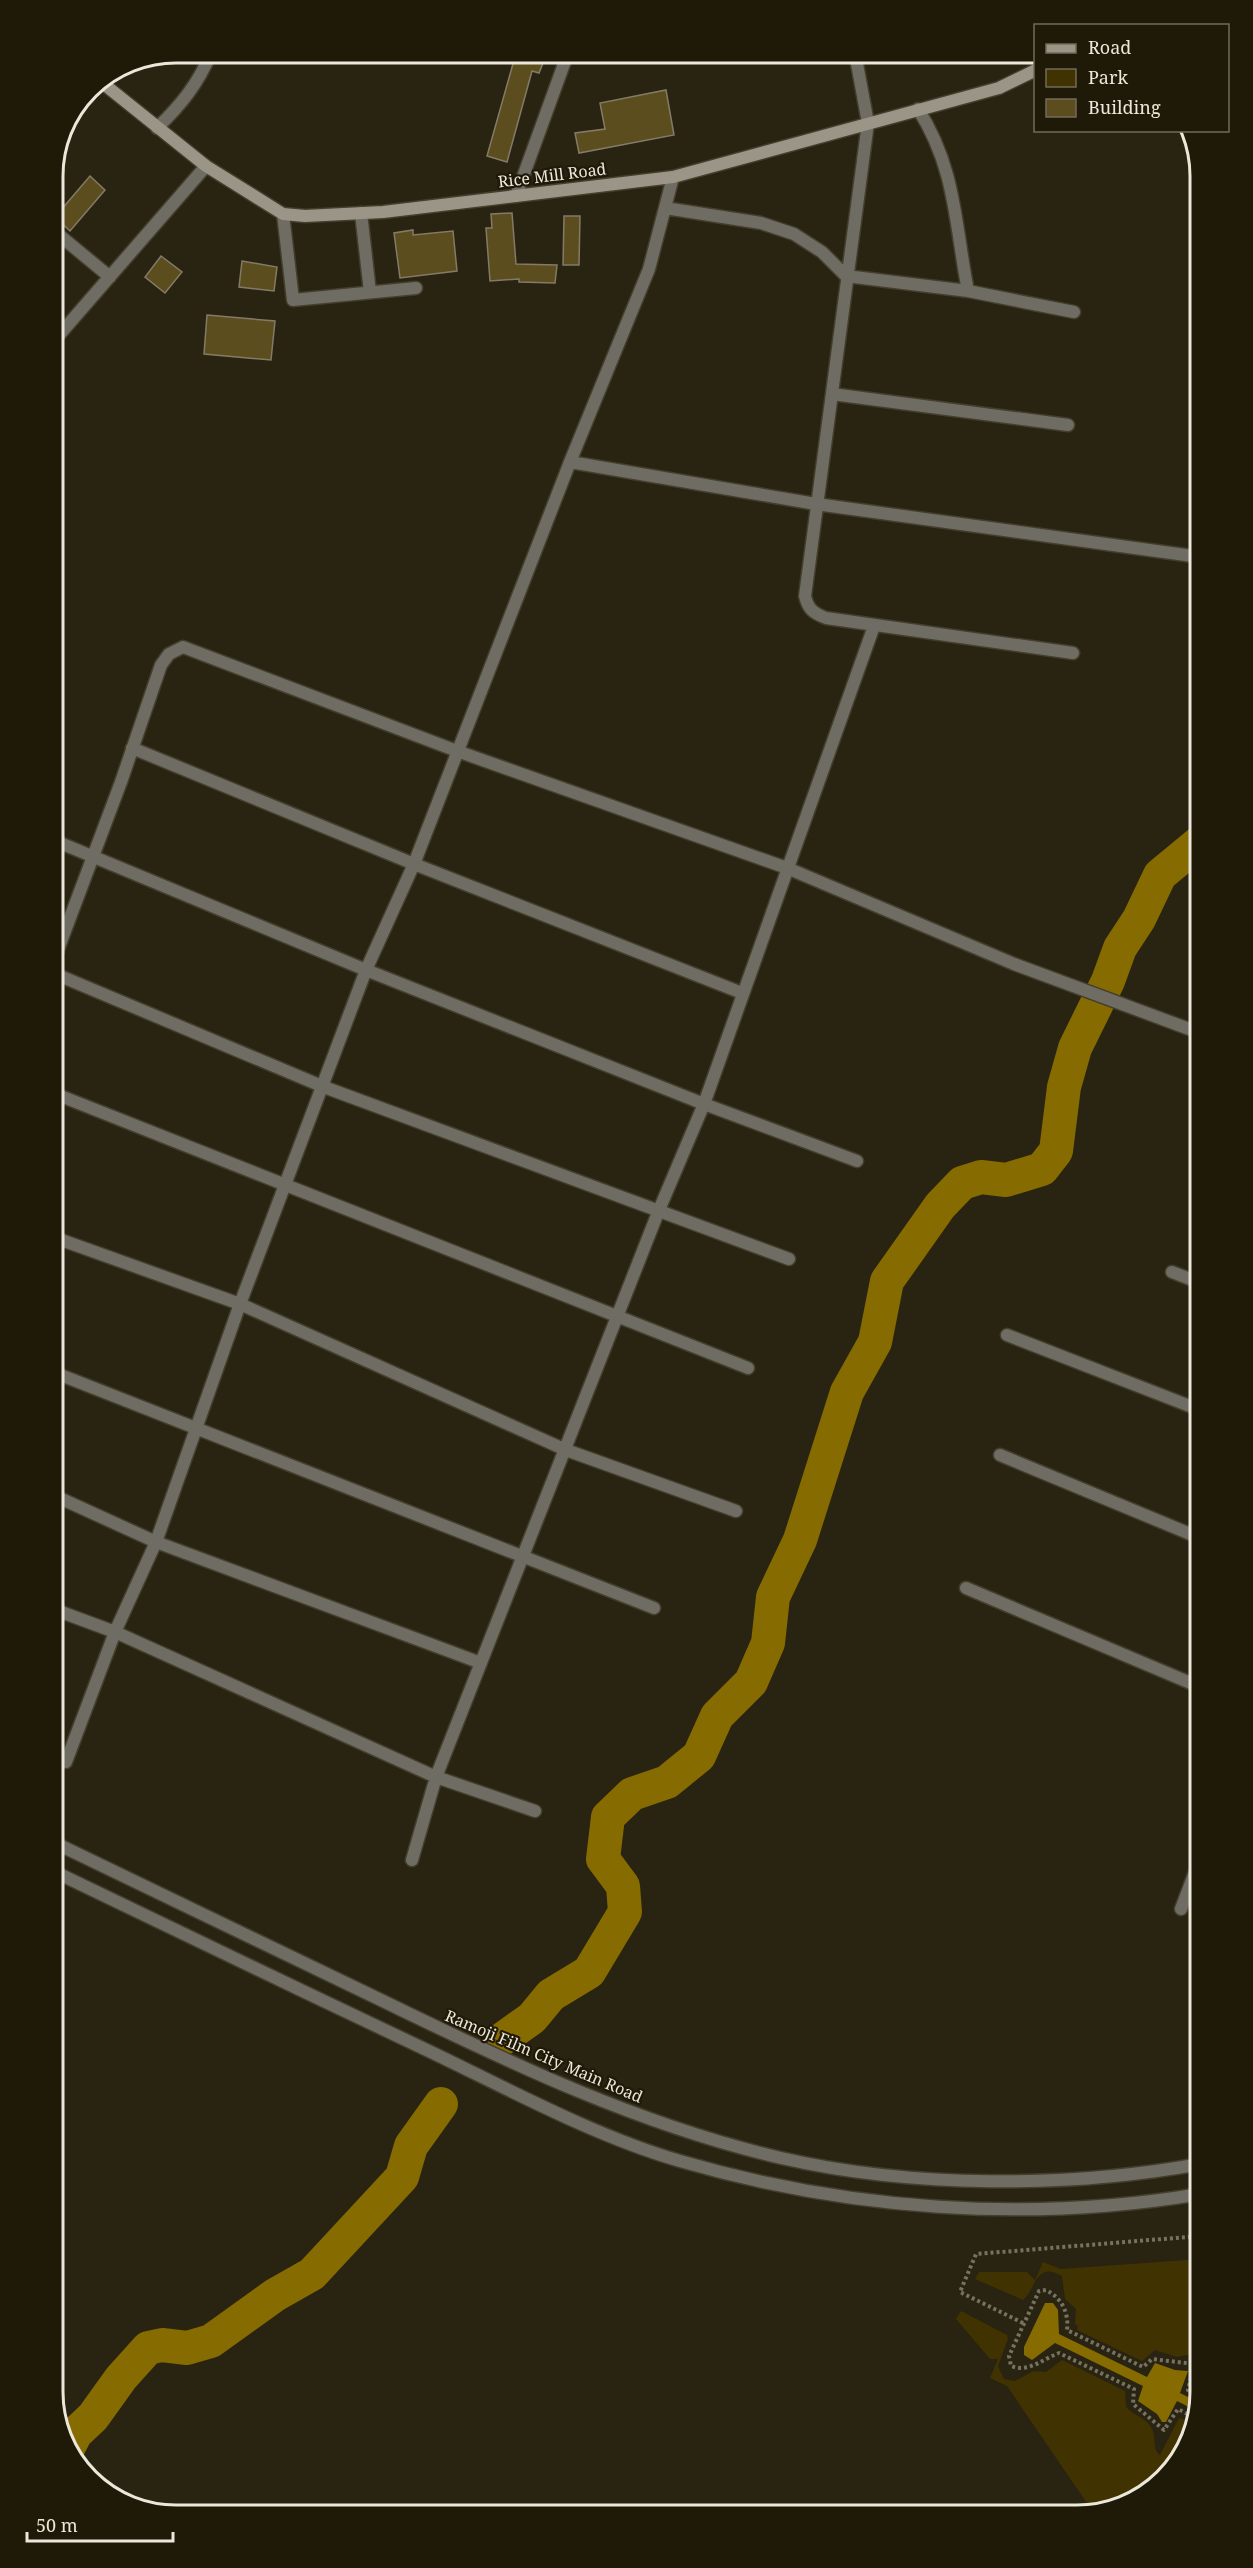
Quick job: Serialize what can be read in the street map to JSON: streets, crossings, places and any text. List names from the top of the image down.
{
  "streets": {
    "main road": ["Rice Mill Road"],
    "street": ["Ramoji Film City Main Road"]
  },
  "legend": ["Road", "Park", "Building"],
  "scale_bar": "50 m"
}
